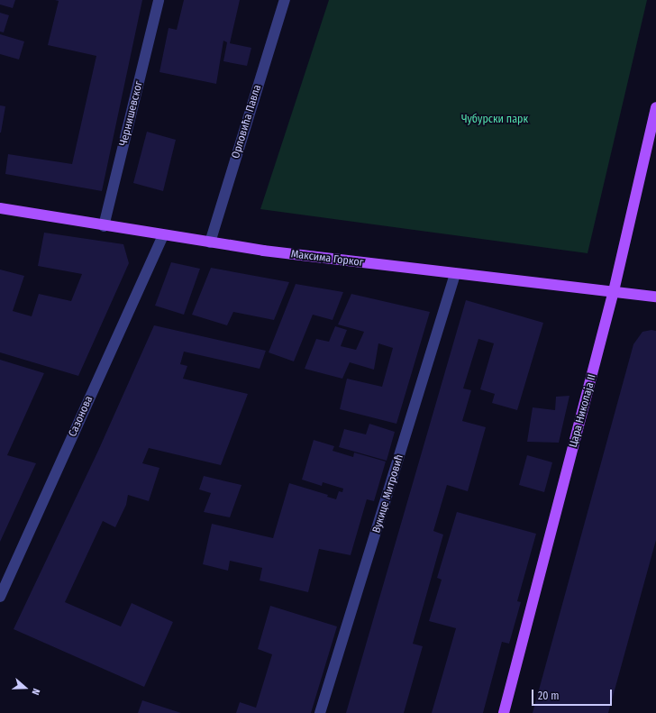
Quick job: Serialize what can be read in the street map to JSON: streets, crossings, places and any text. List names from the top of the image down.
{
  "streets": {
    "main road": ["Максима Горког", "Цара Николаја II"],
    "street": [
      "Чернишевског",
      "Орловића Павла",
      "Сазонова",
      "Вукице Митровић"
    ]
  },
  "crossings": [
    ["Чернишевског", "Максима Горког"],
    ["Орловића Павла", "Максима Горког"],
    ["Максима Горког", "Цара Николаја II"],
    ["Максима Горког", "Сазонова"],
    ["Максима Горког", "Вукице Митровић"]
  ],
  "parks": ["Чубурски парк"],
  "scale_bar": "20 m",
  "north": "right"
}
